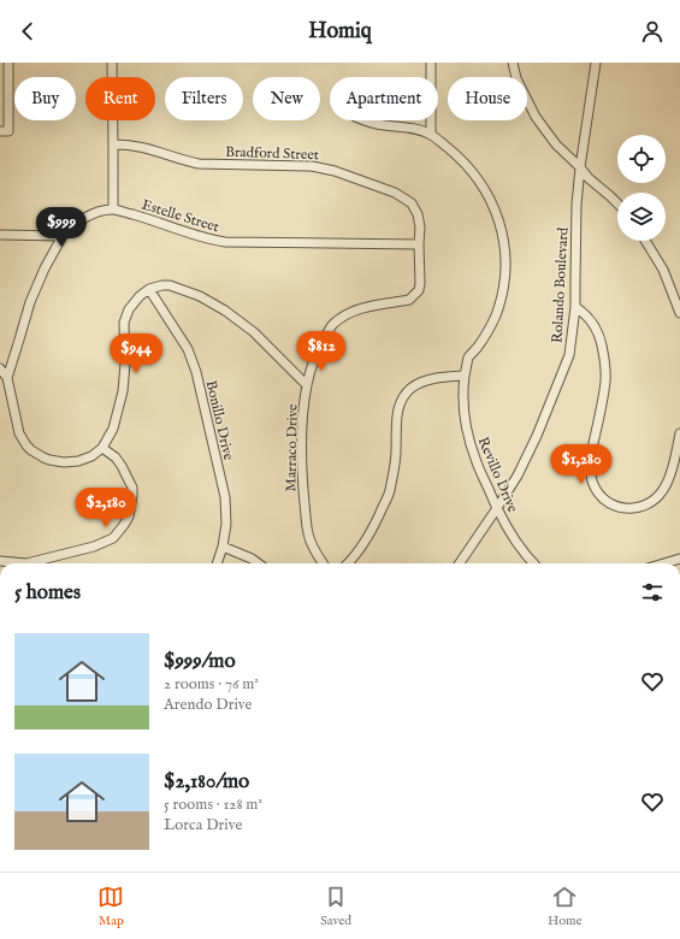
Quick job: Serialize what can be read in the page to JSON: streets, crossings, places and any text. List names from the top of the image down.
{
  "streets": {
    "street": [
      "Bradford Street",
      "Estelle Street",
      "Rolando Boulevard",
      "Bonillo Drive",
      "Marraco Drive",
      "Revillo Drive"
    ]
  },
  "crossings": [
    ["Bradford Street", "Estelle Street"],
    ["Bradford Street", "Marraco Drive"],
    ["Estelle Street", "Marraco Drive"],
    ["Rolando Boulevard", "Revillo Drive"]
  ],
  "page": {
    "header": "Homiq",
    "chip": [
      "Buy",
      "Rent",
      "Filters",
      "New",
      "Apartment",
      "House"
    ],
    "price": [
      "$999",
      "$812",
      "$944",
      "$1,280",
      "$2,180"
    ],
    "heading": "5 homes",
    "list": [
      {
        "name": "$999/mo",
        "note": "2 rooms · 76 m² · Arendo Drive"
      },
      {
        "name": "$2,180/mo",
        "note": "5 rooms · 128 m² · Lorca Drive"
      }
    ],
    "tabs": ["Map", "Saved", "Home"]
  }
}
